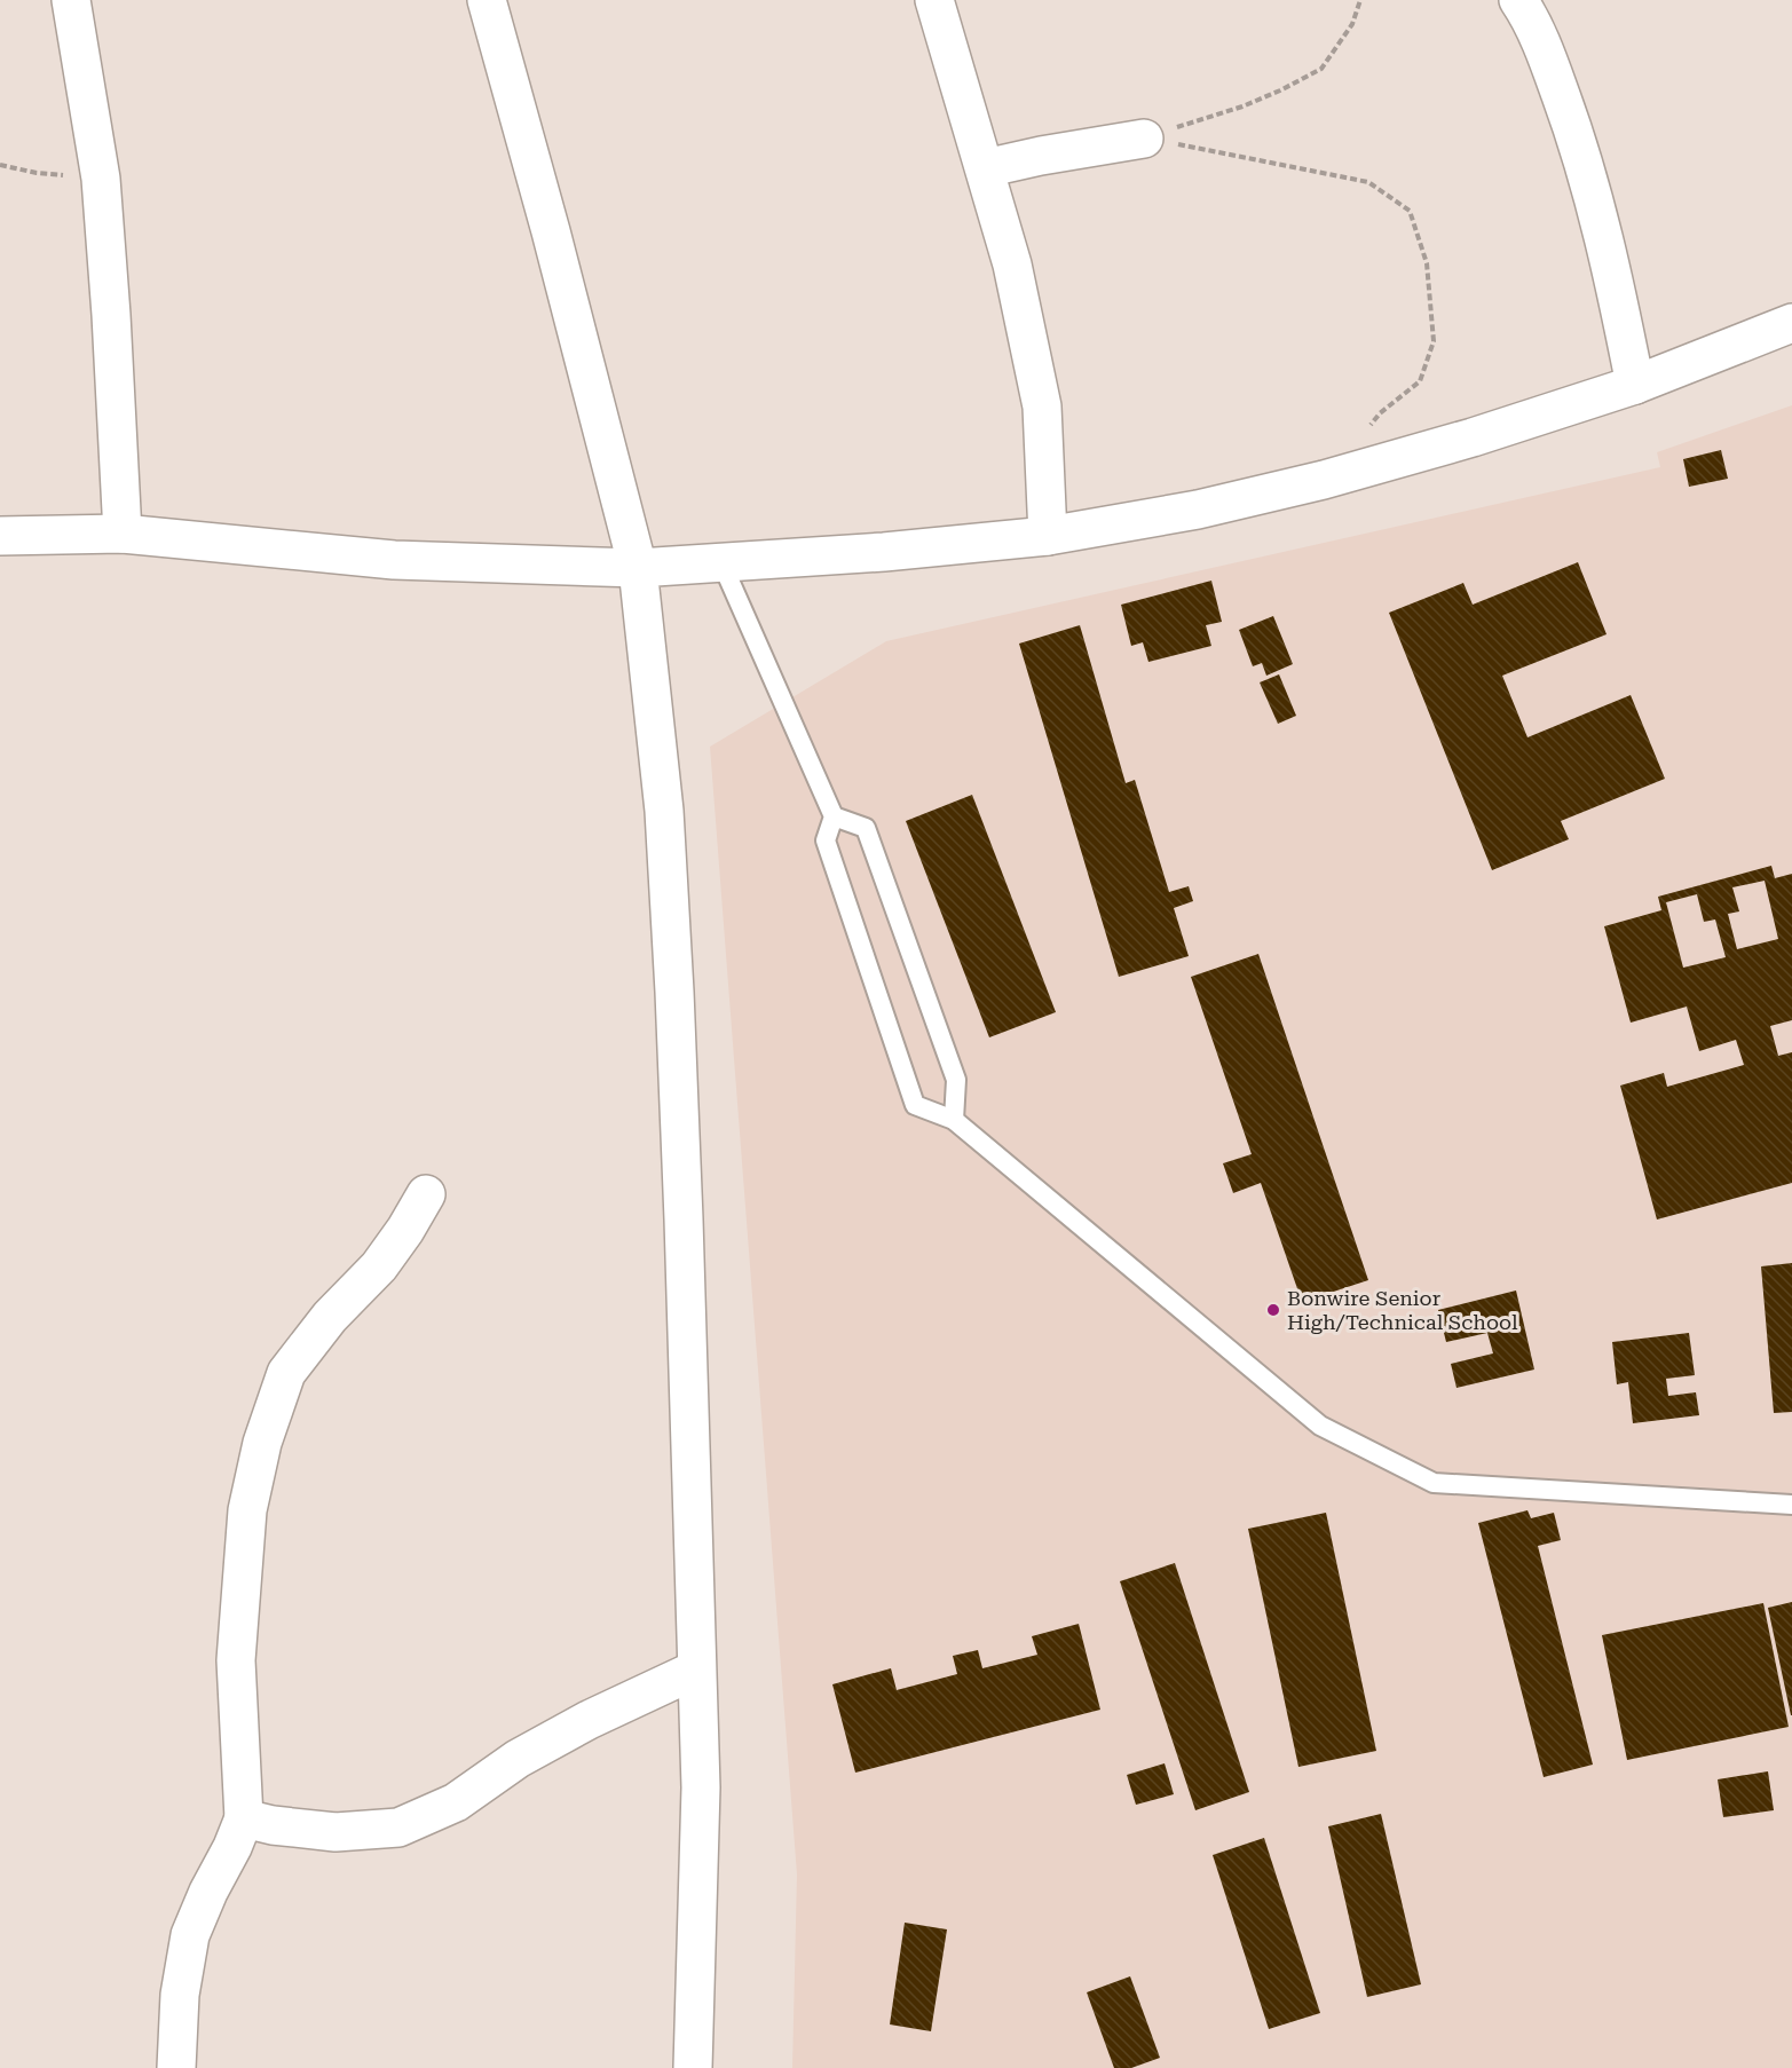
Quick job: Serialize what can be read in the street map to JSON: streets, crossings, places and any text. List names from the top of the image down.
{
  "places": ["Bonwire Senior High/Technical School"]
}
